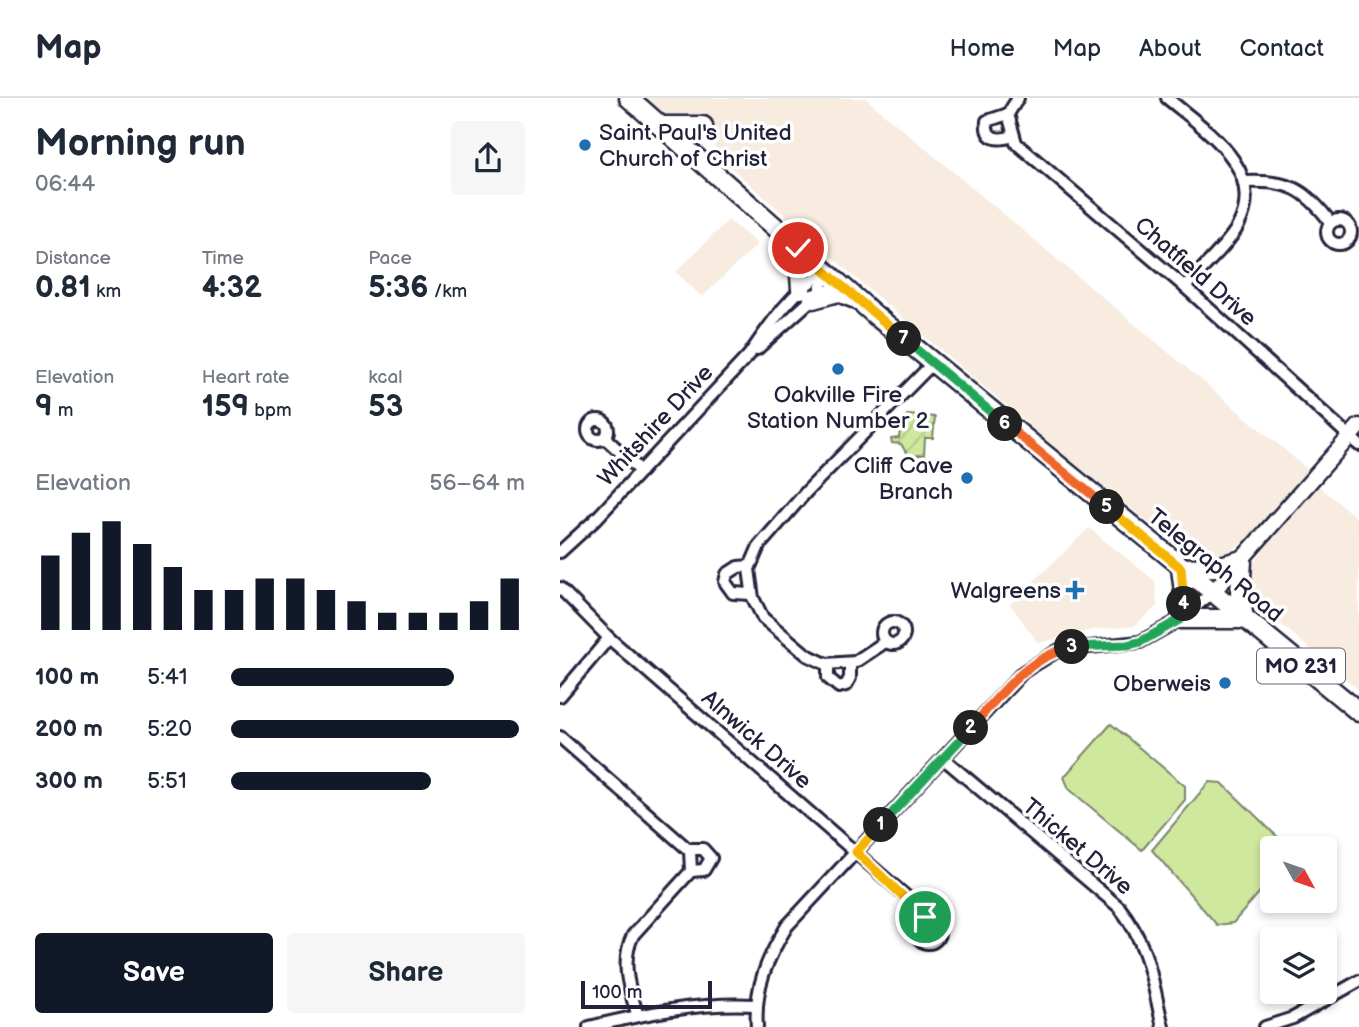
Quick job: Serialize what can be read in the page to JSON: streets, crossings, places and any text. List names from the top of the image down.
{
  "streets": {
    "main road": ["Telegraph Road", "MO 231"],
    "street": [
      "Chatfield Drive",
      "Whitshire Drive",
      "Alnwick Drive",
      "Thicket Drive"
    ]
  },
  "crossings": [
    ["Whitshire Drive", "Telegraph Road"]
  ],
  "places": {
    "other": [
      "Saint Paul's United Church of Christ",
      "Oakville Fire Station Number 2",
      "Cliff Cave Branch",
      "Oberweis"
    ],
    "health": ["Walgreens"]
  },
  "scale_bar": "100 m",
  "north": "bottom right",
  "page": {
    "header": "Map",
    "nav": [
      "Home",
      "Map",
      "About",
      "Contact"
    ],
    "heading": ["Morning run", "06:44"],
    "stats": [
      ["Distance", "0.81 km"],
      ["Time", "4:32"],
      ["Pace", "5:36 /km"],
      ["Elevation", "9 m"],
      ["Heart rate", "159 bpm"],
      ["kcal", "53"]
    ],
    "pins": [
      "7",
      "6",
      "5",
      "4",
      "3",
      "2",
      "1"
    ],
    "chart": ["Elevation", "56–64 m"],
    "list": [
      {
        "name": "100 m",
        "note": "5:41"
      },
      {
        "name": "200 m",
        "note": "5:20"
      },
      {
        "name": "300 m",
        "note": "5:51"
      }
    ],
    "buttons": ["Save", "Share"],
    "scale": "100 m"
  }
}
